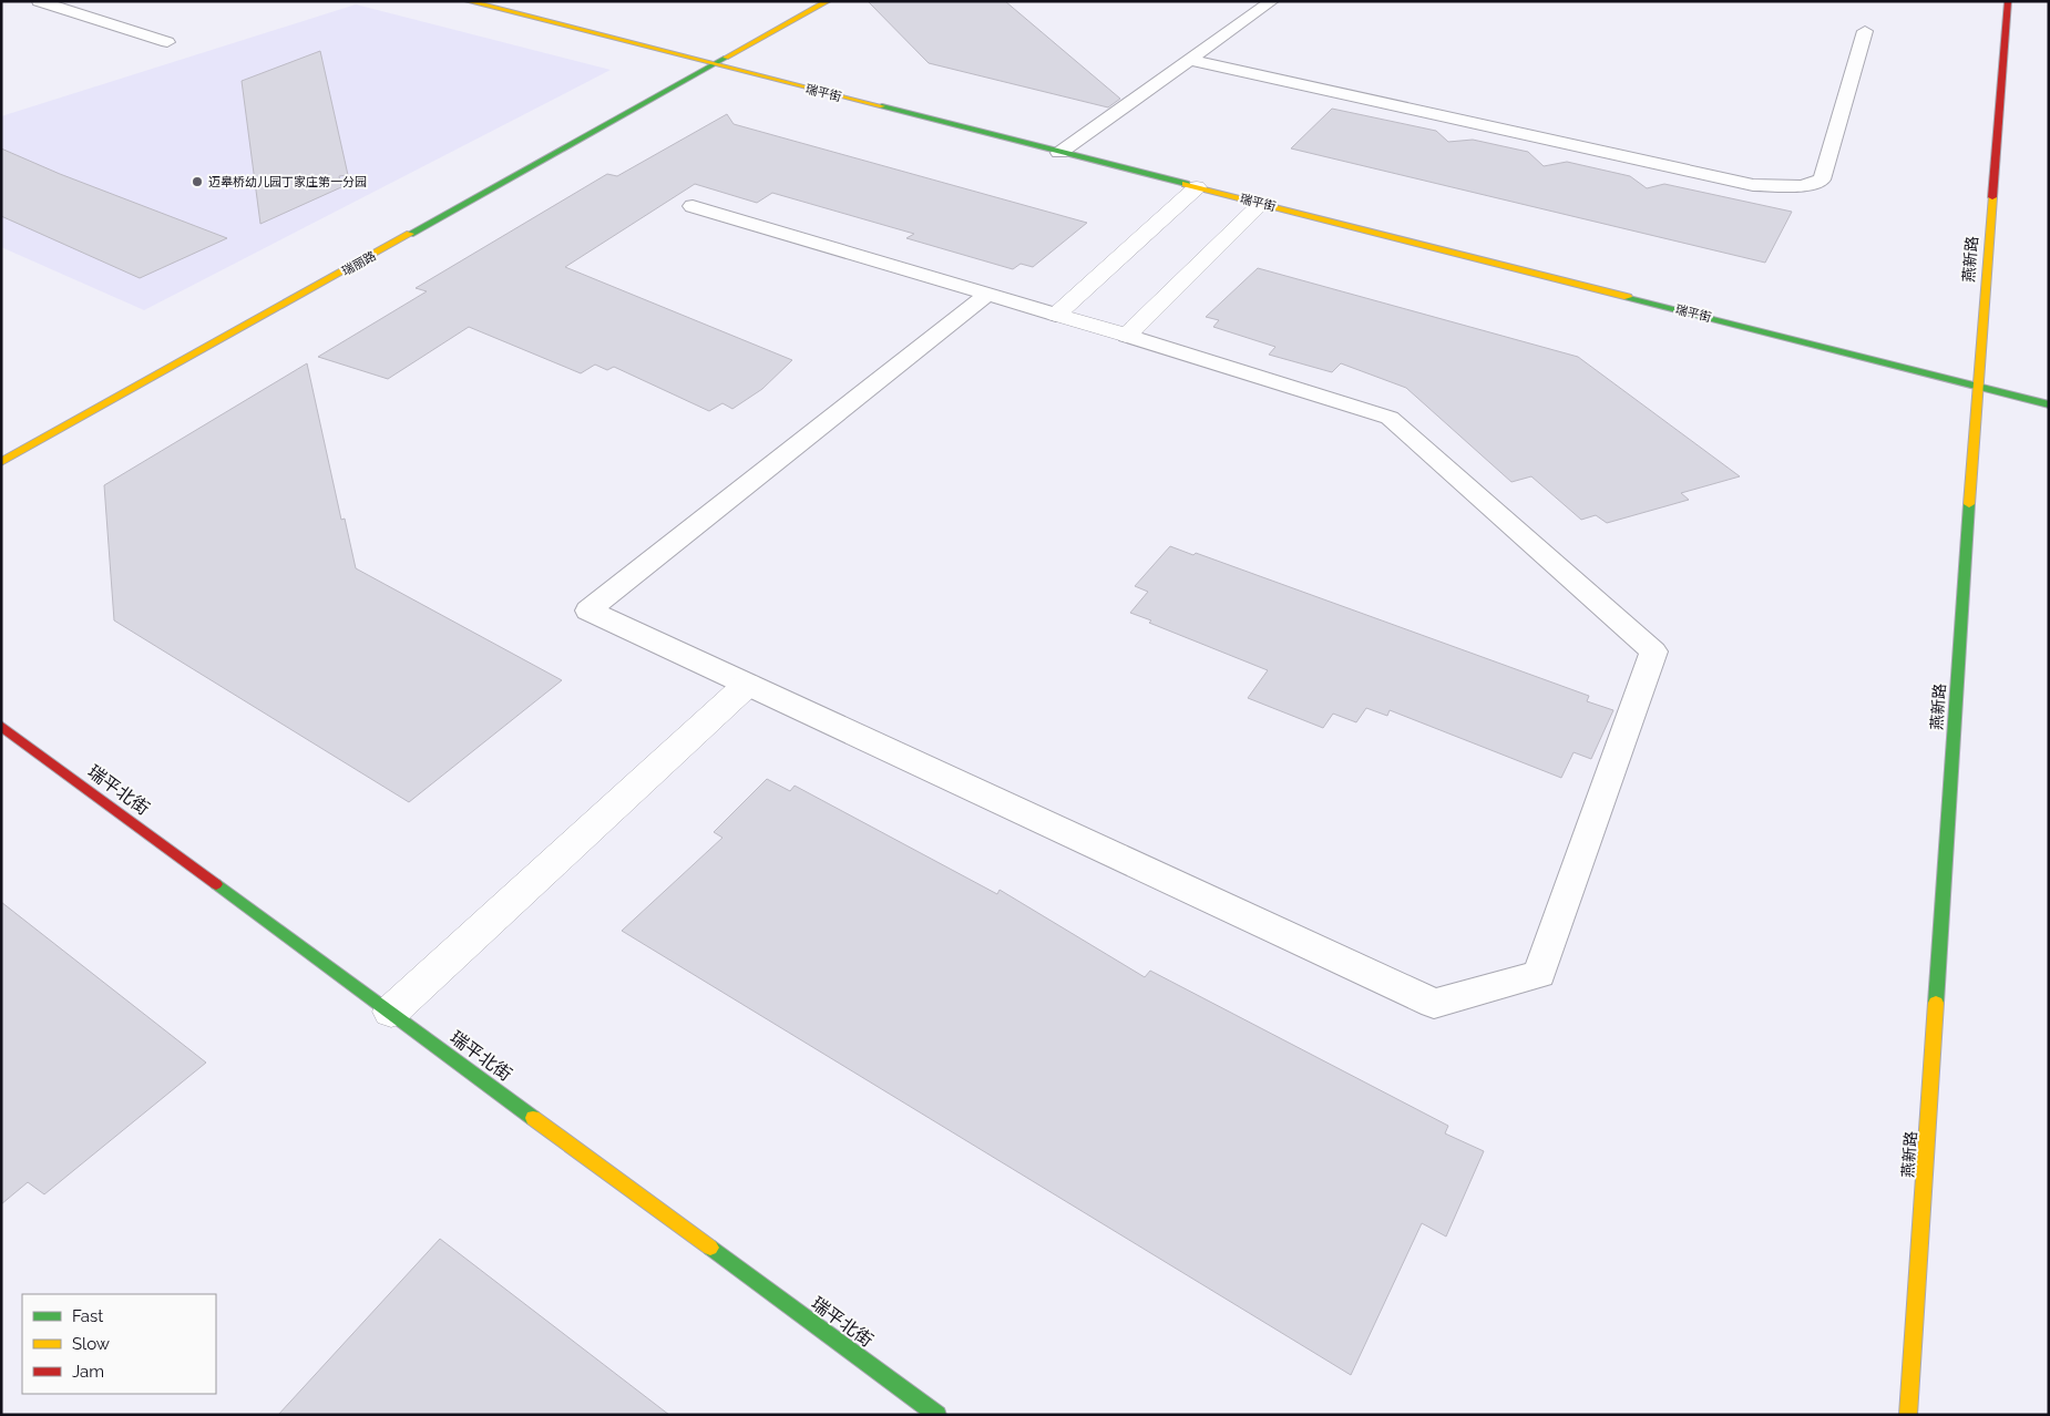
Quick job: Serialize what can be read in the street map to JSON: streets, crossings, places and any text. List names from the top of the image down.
{
  "streets": {
    "street": [
      "瑞平街",
      "燕新路",
      "瑞丽路",
      "瑞平北街"
    ]
  },
  "crossings": [
    ["瑞平街", "燕新路"],
    ["瑞平街", "瑞丽路"]
  ],
  "places": ["迈皋桥幼儿园丁家庄第一分园"],
  "legend": ["Fast", "Slow", "Jam"]
}
